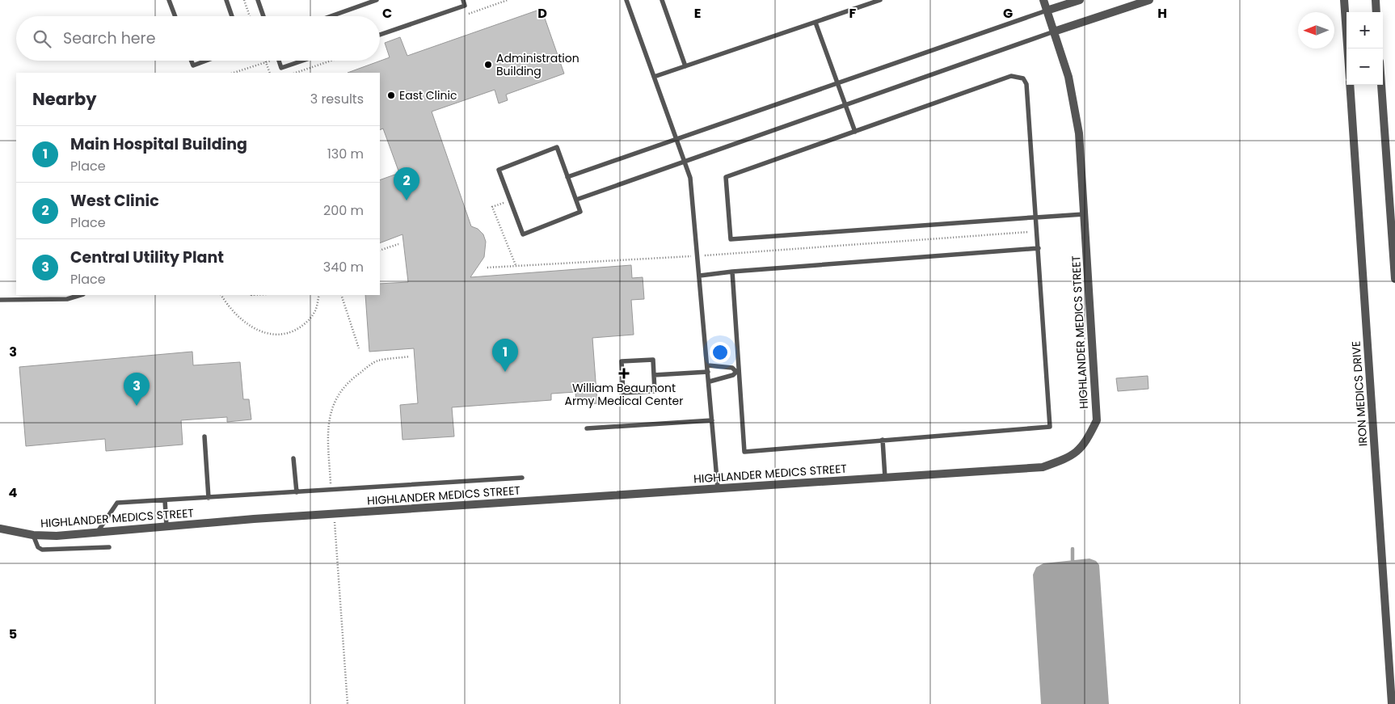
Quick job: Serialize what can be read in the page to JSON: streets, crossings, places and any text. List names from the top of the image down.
{
  "streets": {
    "street": ["HIGHLANDER MEDICS STREET", "IRON MEDICS DRIVE"]
  },
  "places": {
    "other": ["Administration Building", "East Clinic"],
    "health": ["William Beaumont Army Medical Center"]
  },
  "north": "left",
  "page": {
    "map_buttons": ["+", "−"],
    "search": "Search here",
    "heading": ["Nearby", "3 results"],
    "list": [
      {
        "mark": "1",
        "name": "Main Hospital Building",
        "note": "Place",
        "value": "130 m"
      },
      {
        "mark": "2",
        "name": "West Clinic",
        "note": "Place",
        "value": "200 m"
      },
      {
        "mark": "3",
        "name": "Central Utility Plant",
        "note": "Place",
        "value": "340 m"
      }
    ],
    "pins": ["2", "1", "3"]
  },
  "grid": {
    "columns": [
      "C",
      "D",
      "E",
      "F",
      "G",
      "H"
    ],
    "rows": ["3", "4", "5"]
  }
}
